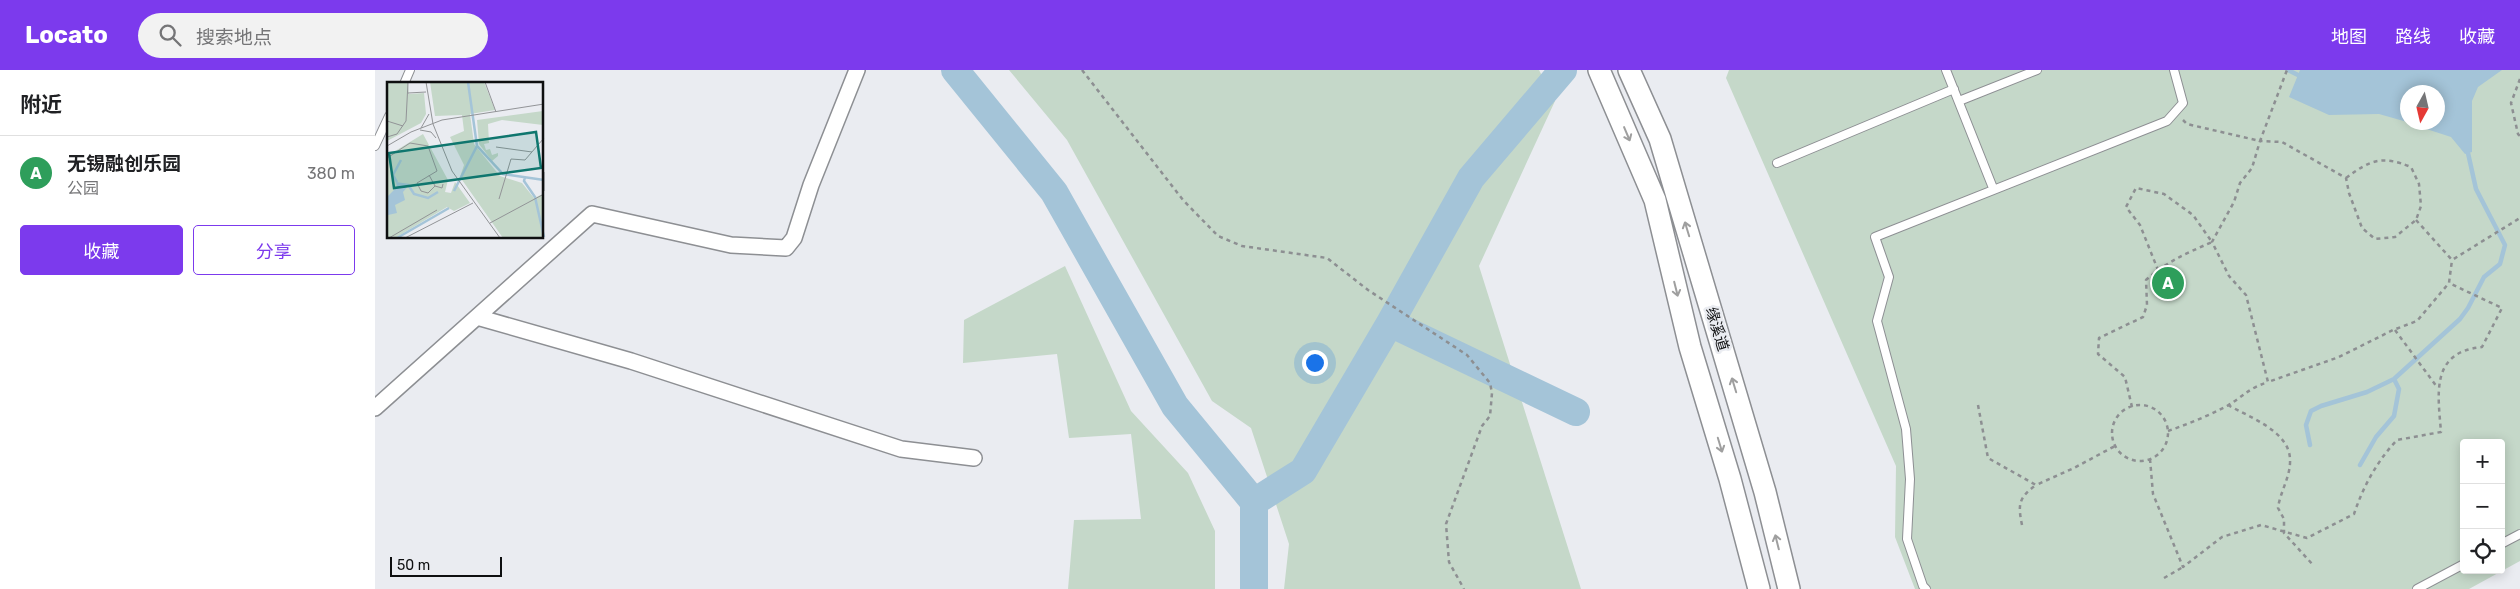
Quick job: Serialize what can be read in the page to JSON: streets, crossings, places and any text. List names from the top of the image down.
{
  "streets": {
    "main road": ["缘溪道"]
  },
  "scale_bar": "50 m",
  "north": "bottom",
  "page": {
    "header": "Locato",
    "search": "搜索地点",
    "nav": ["地图", "路线", "收藏"],
    "heading": "附近",
    "list": [
      {
        "mark": "A",
        "name": "无锡融创乐园",
        "note": "公园",
        "value": "380 m"
      }
    ],
    "buttons": ["收藏", "分享"],
    "pins": "A",
    "map_buttons": ["+", "−"],
    "scale": "50 m"
  }
}
